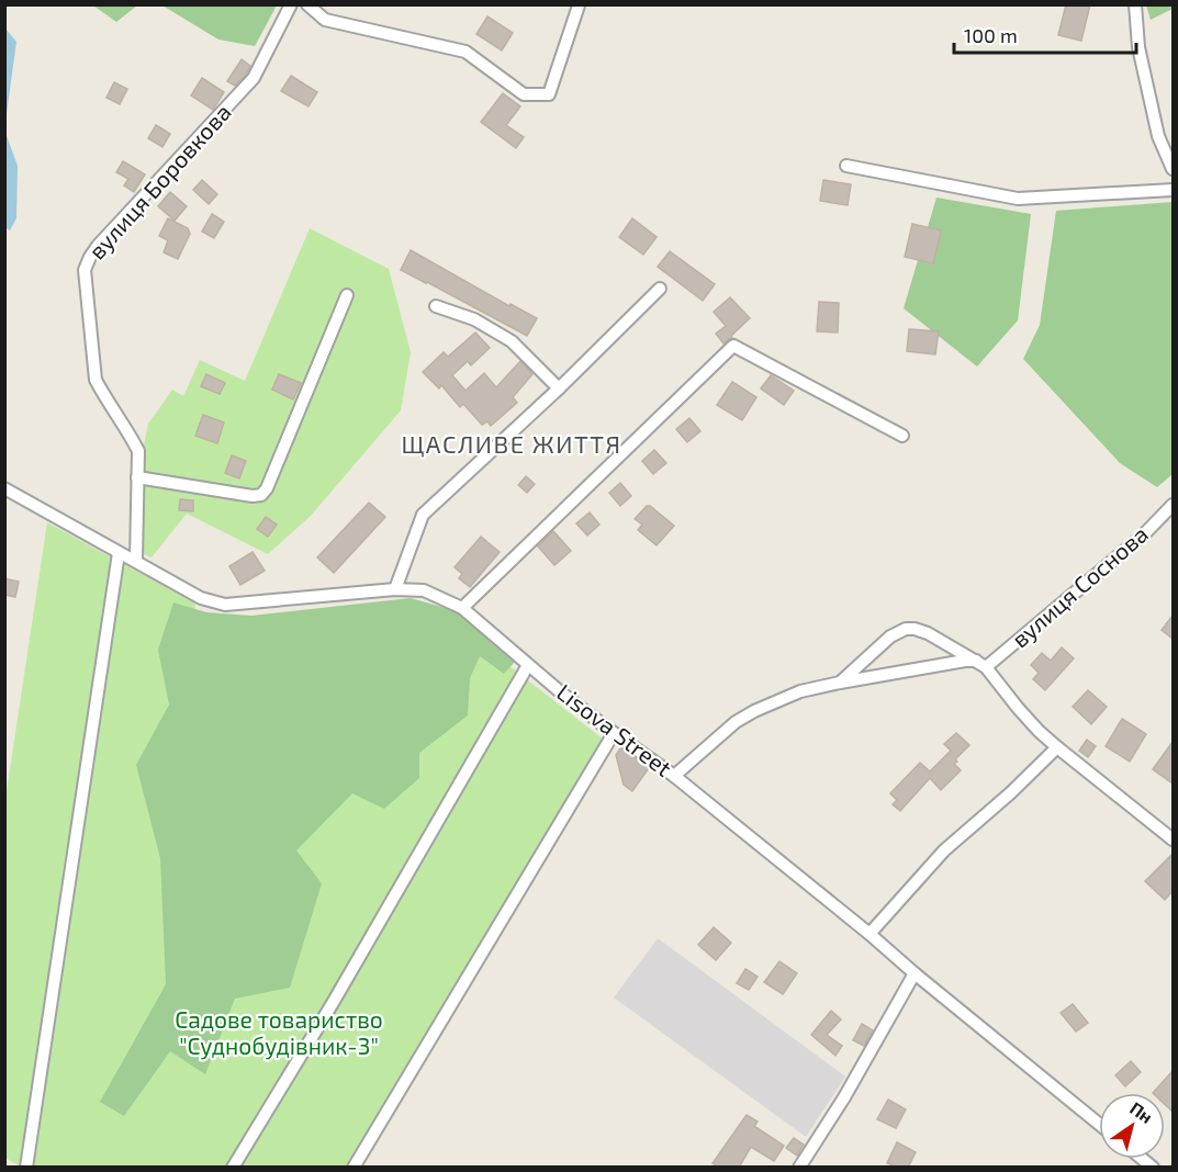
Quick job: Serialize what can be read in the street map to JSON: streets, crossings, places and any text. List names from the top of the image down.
{
  "streets": {
    "street": ["вулиця Боровкова", "вулиця Соснова", "Lisova Street"]
  },
  "crossings": [
    ["вулиця Боровкова", "Lisova Street"]
  ],
  "districts": ["ЩАСЛИВЕ ЖИТТЯ"],
  "parks": ["Садове товариство \"Суднобудівник-3\""],
  "scale_bar": "100 m",
  "north": "top right"
}
